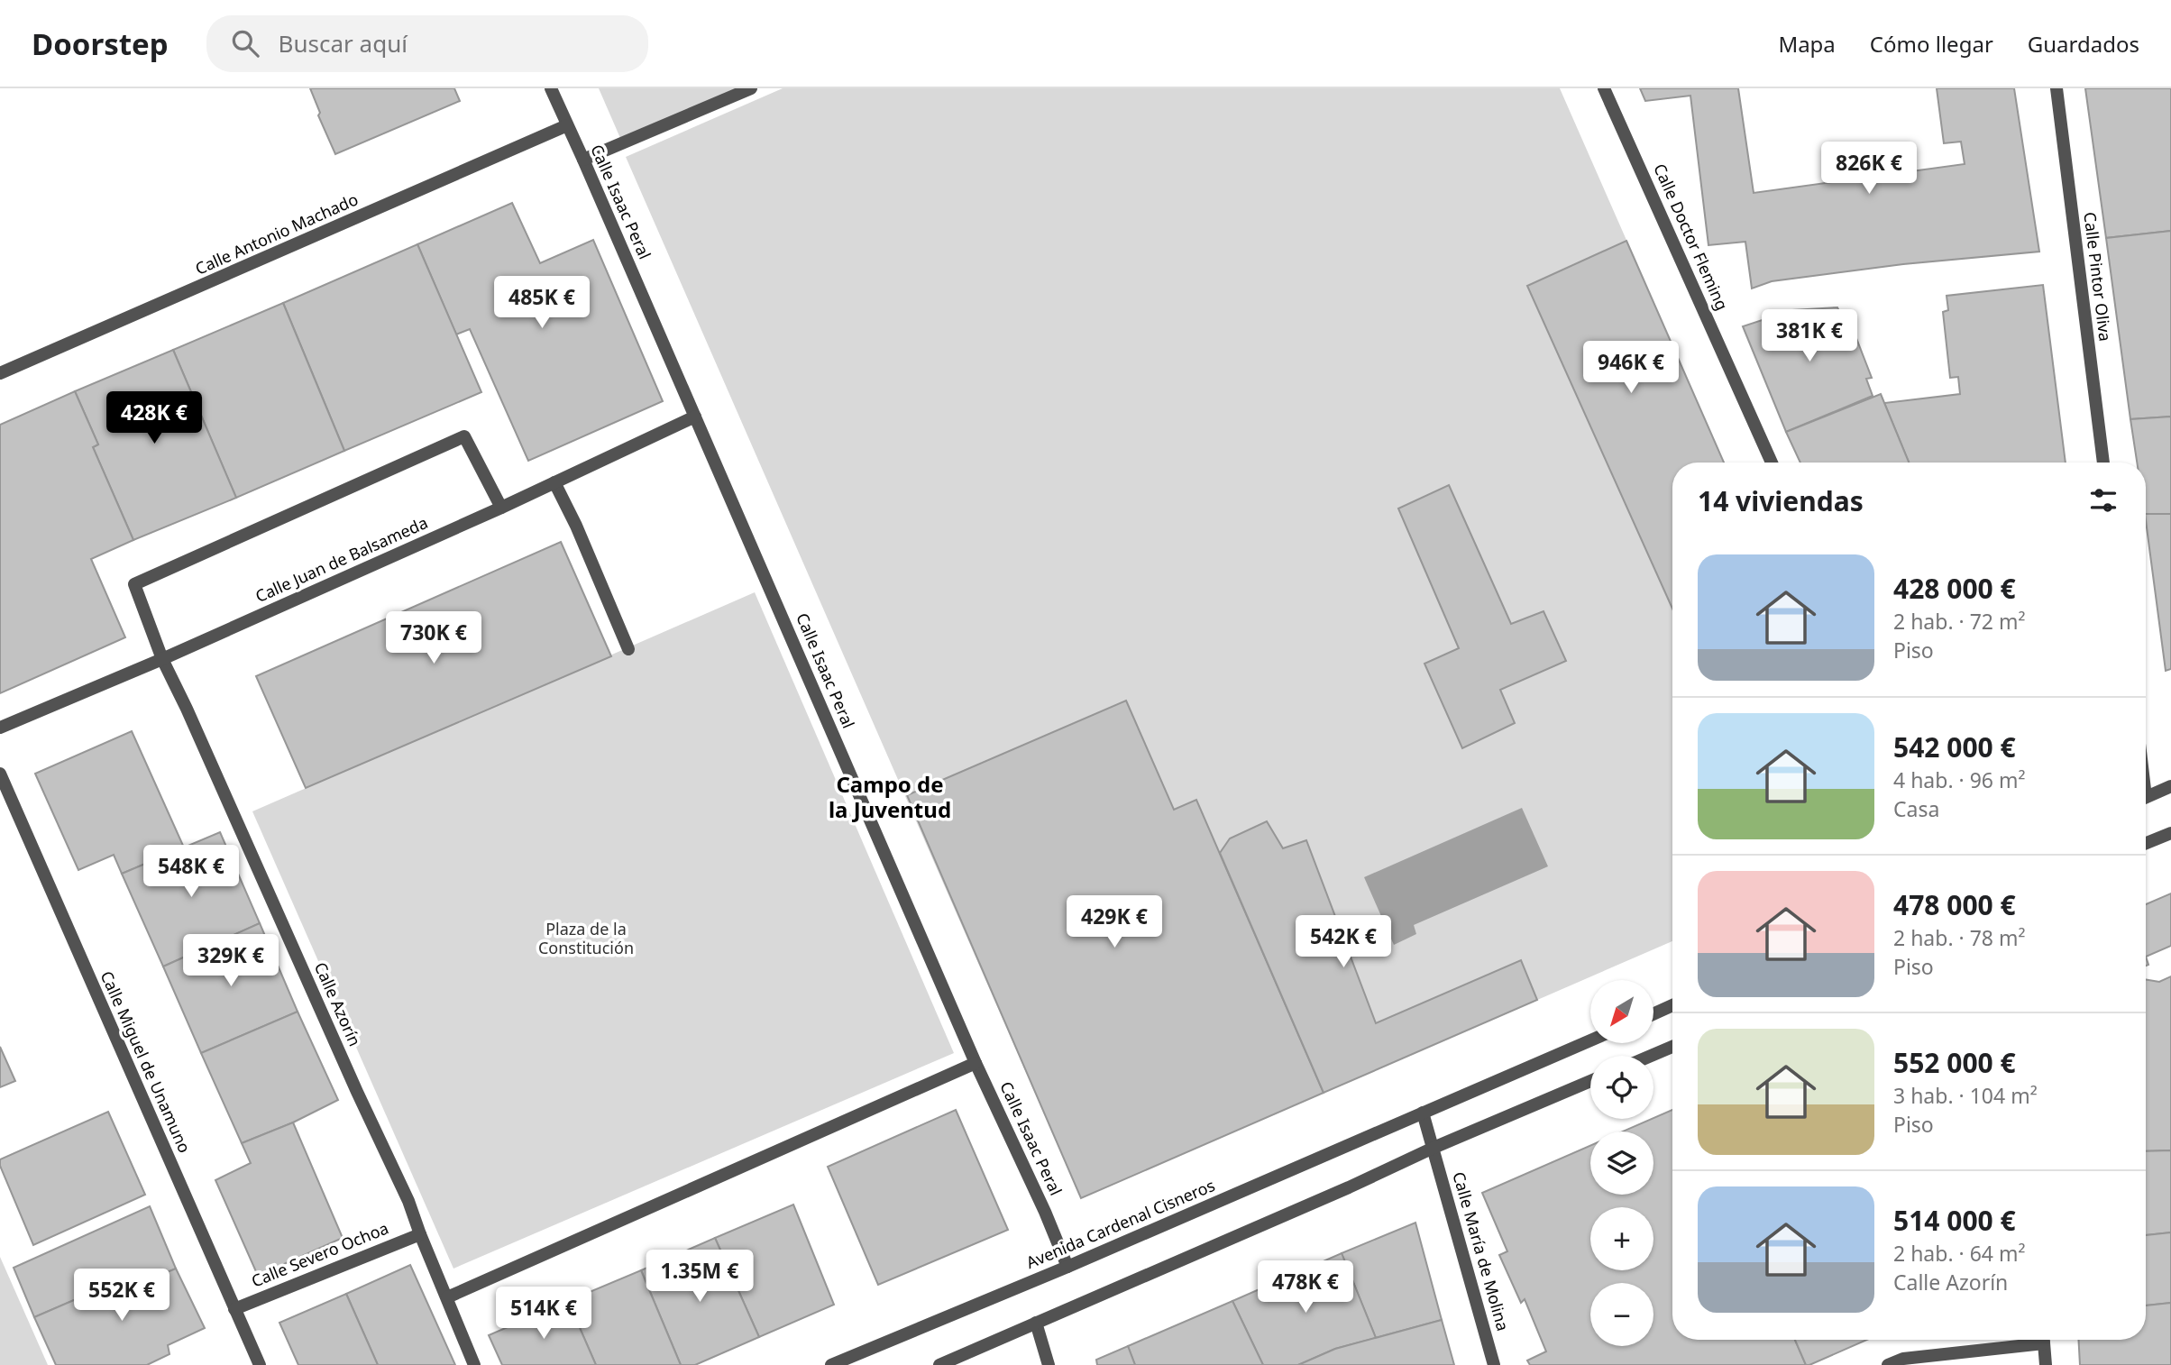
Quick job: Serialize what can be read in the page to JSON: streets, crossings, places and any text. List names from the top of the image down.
{
  "streets": {
    "street": [
      "Calle Isaac Peral",
      "Calle Antonio Machado",
      "Calle Doctor Fleming",
      "Calle Pintor Oliva",
      "Calle Juan de Balsameda",
      "Calle Azorín",
      "Calle Miguel de Unamuno",
      "Avenida Cardenal Cisneros",
      "Calle María de Molina",
      "Calle Severo Ochoa"
    ]
  },
  "crossings": [
    ["Calle Isaac Peral", "Calle Antonio Machado"],
    ["Calle Isaac Peral", "Calle Juan de Balsameda"],
    ["Calle Isaac Peral", "Avenida Cardenal Cisneros"],
    ["Calle Juan de Balsameda", "Calle Azorín"],
    ["Calle Azorín", "Calle Severo Ochoa"],
    ["Calle Miguel de Unamuno", "Calle Severo Ochoa"]
  ],
  "districts": ["Campo de la Juventud"],
  "parks": ["Plaza de la Constitución"],
  "north": "bottom left",
  "page": {
    "header": "Doorstep",
    "search": "Buscar aquí",
    "nav": ["Mapa", "Cómo llegar", "Guardados"],
    "price": [
      "826K €",
      "485K €",
      "381K €",
      "946K €",
      "428K €",
      "730K €",
      "548K €",
      "429K €",
      "542K €",
      "329K €",
      "1.35M €",
      "478K €",
      "552K €",
      "514K €"
    ],
    "heading": "14 viviendas",
    "list": [
      {
        "name": "428 000 €",
        "note": "2 hab. · 72 m² · Piso"
      },
      {
        "name": "542 000 €",
        "note": "4 hab. · 96 m² · Casa"
      },
      {
        "name": "478 000 €",
        "note": "2 hab. · 78 m² · Piso"
      },
      {
        "name": "552 000 €",
        "note": "3 hab. · 104 m² · Piso"
      },
      {
        "name": "514 000 €",
        "note": "2 hab. · 64 m² · Calle Azorín"
      }
    ],
    "map_buttons": ["+", "−"]
  }
}
